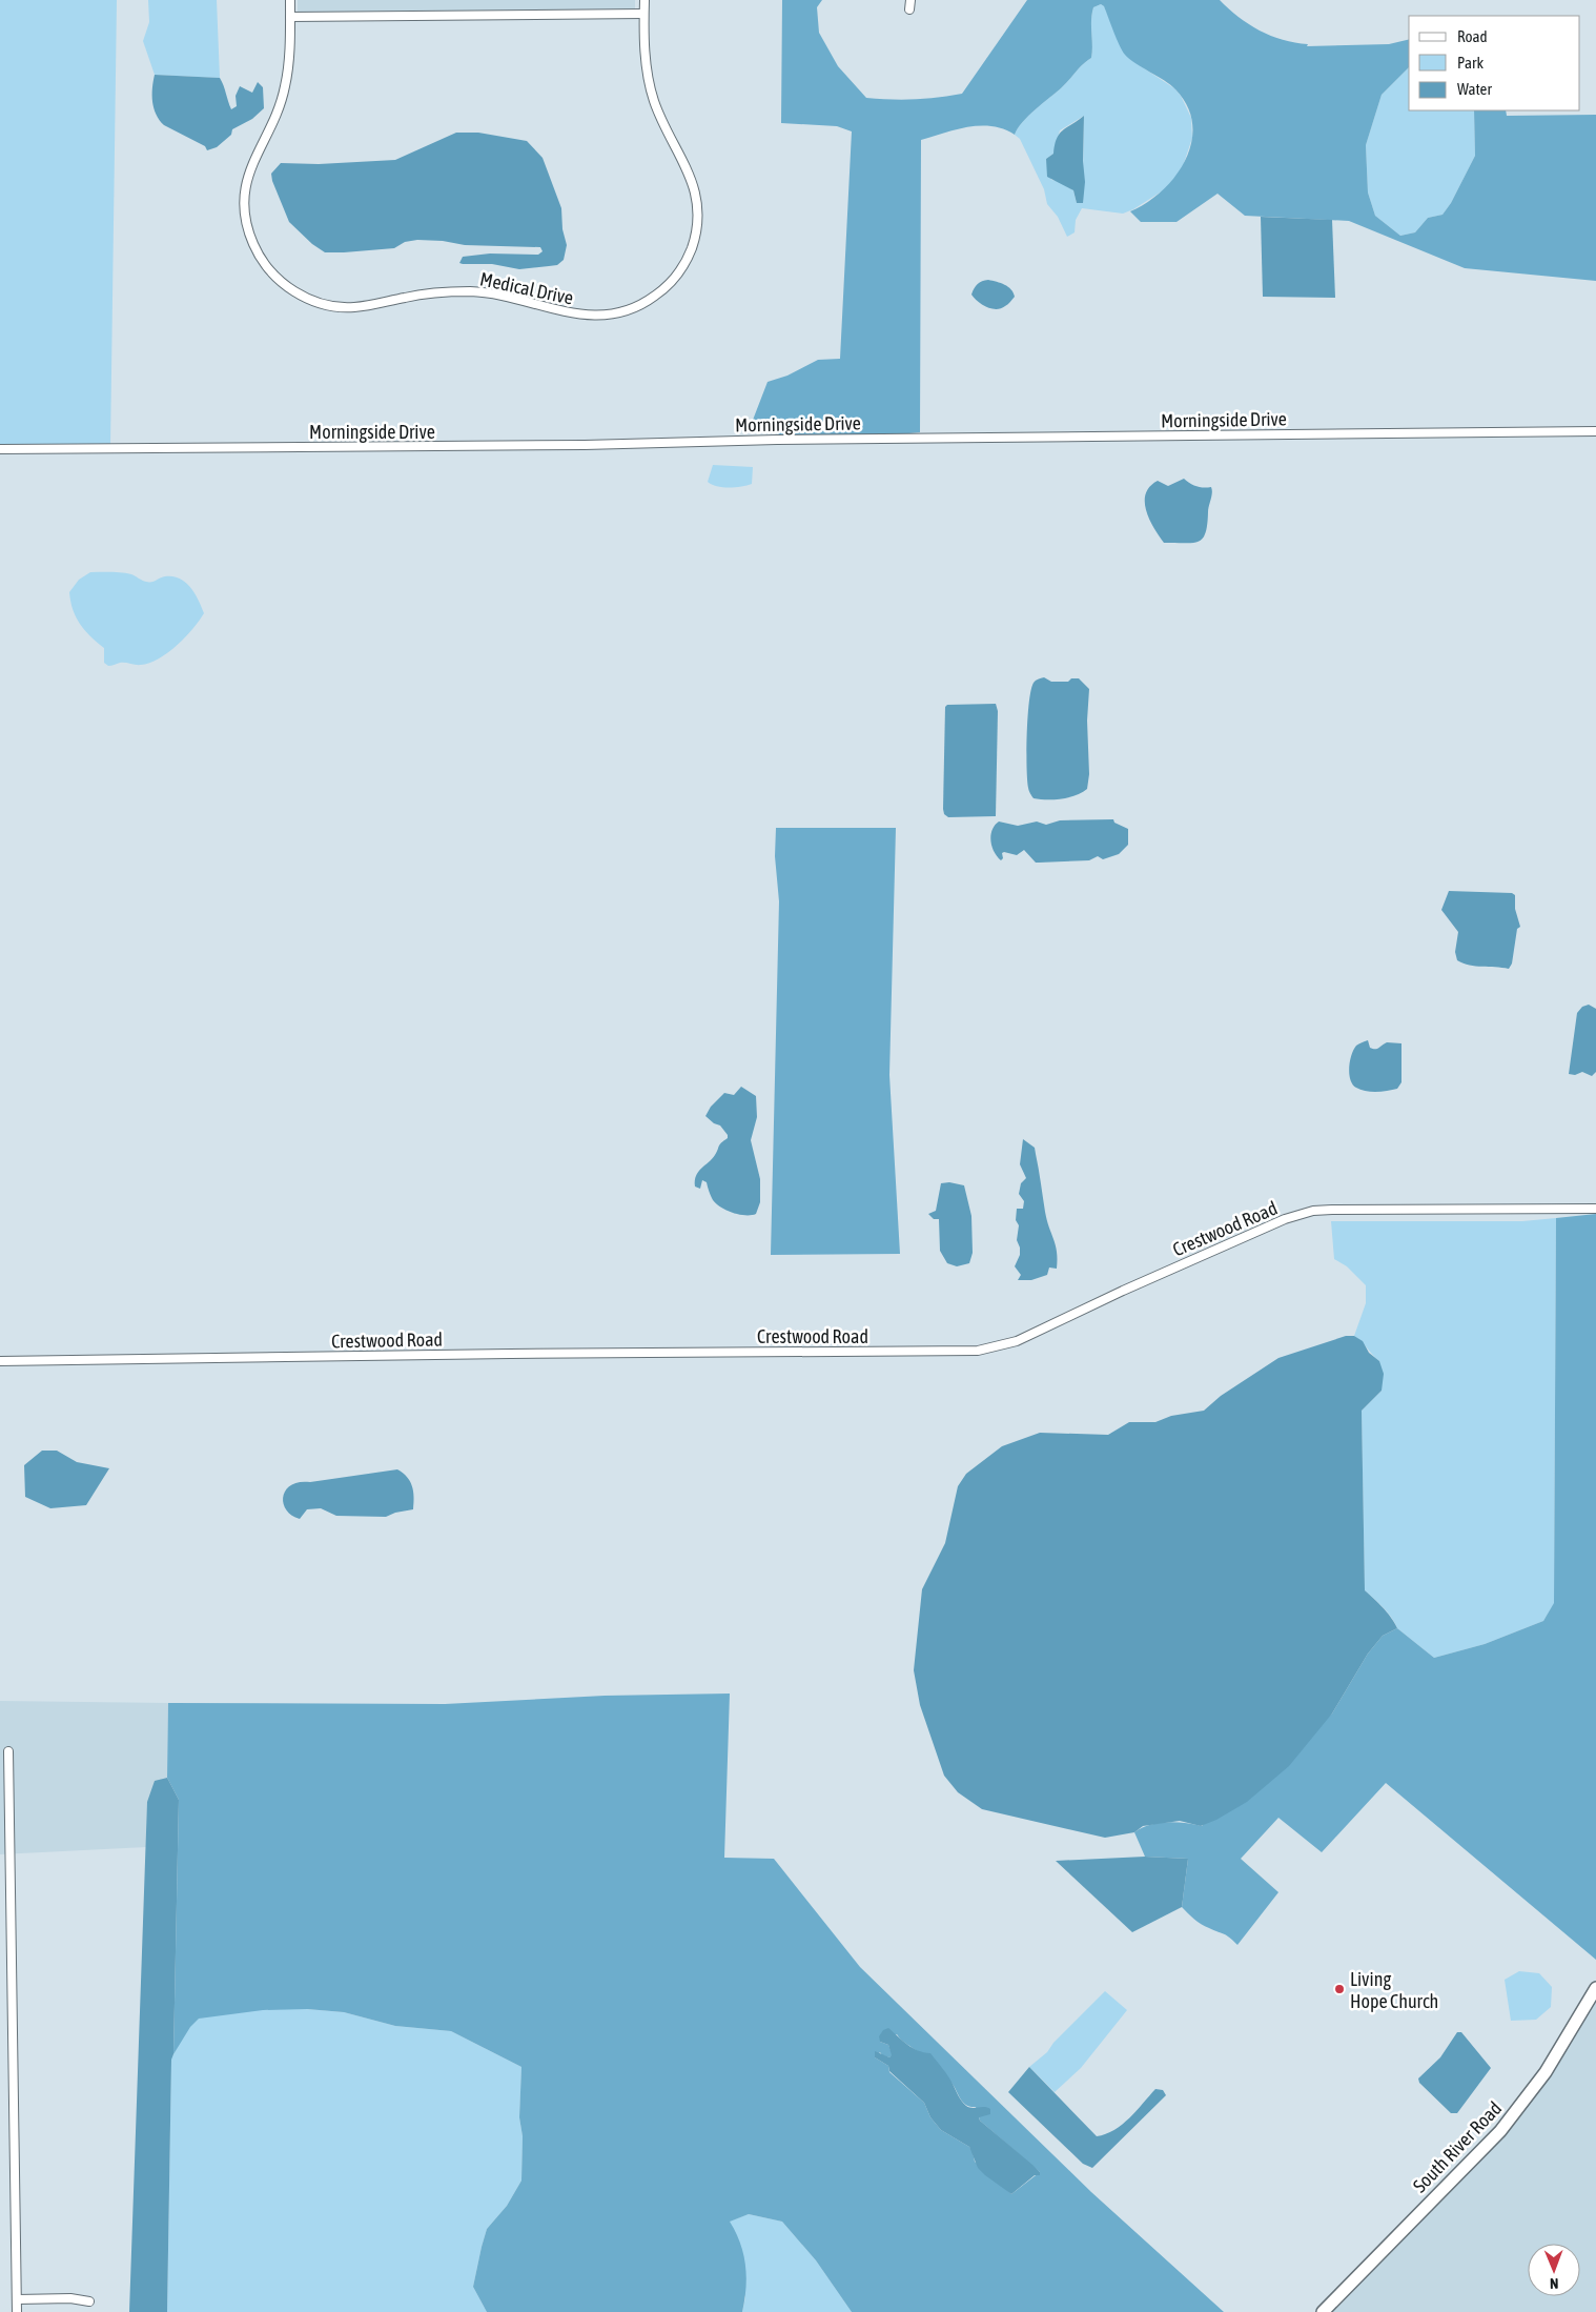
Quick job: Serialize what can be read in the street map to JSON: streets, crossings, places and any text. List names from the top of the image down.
{
  "streets": {
    "main road": ["South River Road"],
    "street": ["Medical Drive", "Morningside Drive", "Crestwood Road"]
  },
  "places": ["Living Hope Church"],
  "legend": ["Road", "Park", "Water"],
  "north": "bottom"
}
